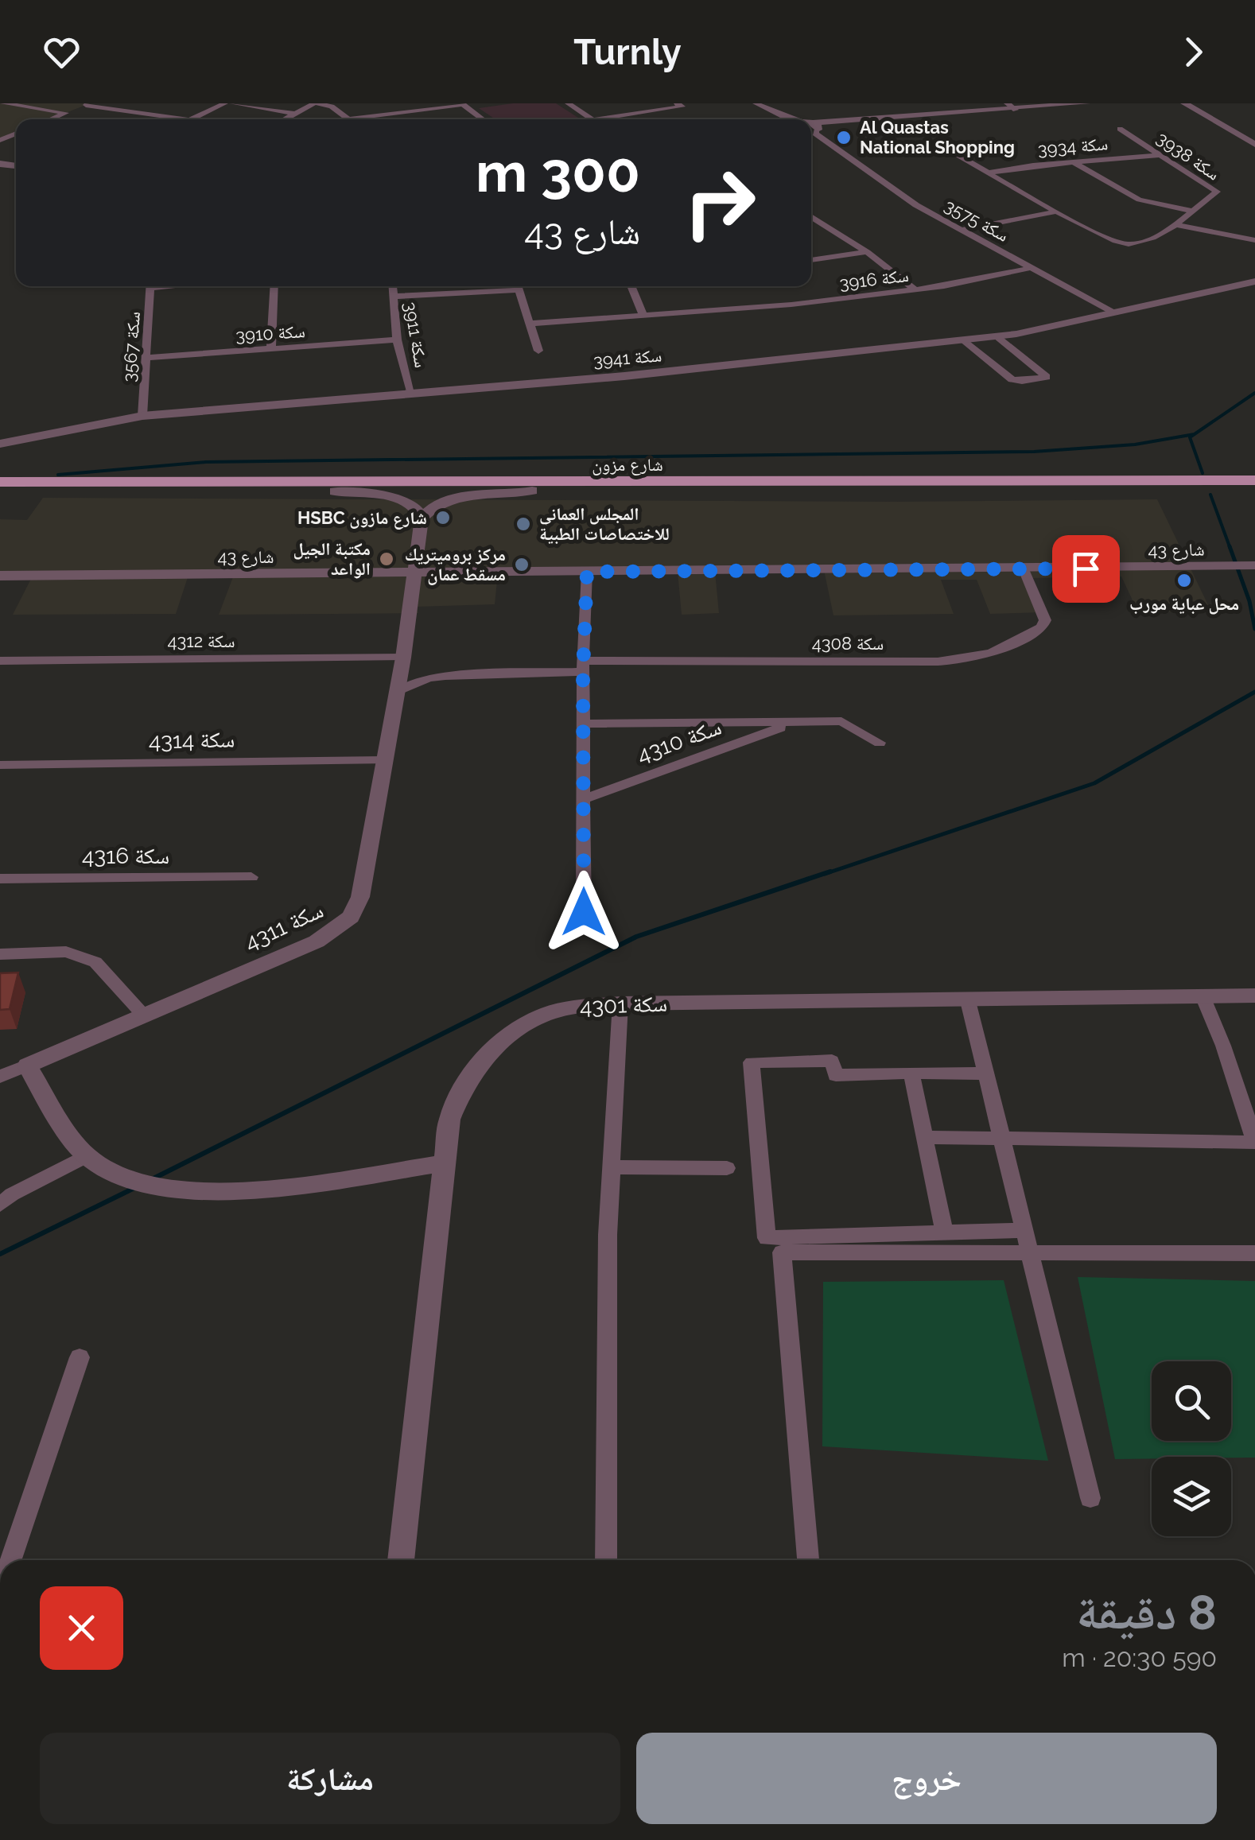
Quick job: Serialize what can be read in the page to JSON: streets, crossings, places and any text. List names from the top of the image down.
{
  "streets": {
    "main road": ["شارع مزون"],
    "street": [
      "سكة 3934",
      "سكة 3938",
      "سكة 3575",
      "سكة 3916",
      "سكة 3910",
      "سكة 3911",
      "سكة 3567",
      "سكة 3941",
      "شارع 43",
      "سكة 4312",
      "سكة 4308",
      "سكة 4314",
      "سكة 4310",
      "سكة 4316",
      "سكة 4311",
      "سكة 4301"
    ]
  },
  "crossings": [
    ["سكة 3934", "سكة 3938"],
    ["سكة 3575", "سكة 3916"],
    ["سكة 3575", "سكة 3941"],
    ["سكة 3910", "سكة 3911"],
    ["سكة 3910", "سكة 3567"],
    ["سكة 3911", "سكة 3941"],
    ["سكة 3567", "سكة 3941"],
    ["شارع 43", "سكة 4308"],
    ["شارع 43", "سكة 4311"],
    ["سكة 4312", "سكة 4311"],
    ["سكة 4314", "سكة 4311"]
  ],
  "places": [
    "Al Quastas National Shopping",
    "HSBC شارع مازون",
    "المجلس العماني للاختصاصات الطبية",
    "مكتبة الجيل الواعد",
    "مركز بروميتريك مسقط عمان",
    "محل عباية مورب"
  ],
  "page": {
    "header": "Turnly",
    "turn": ["300 m", "شارع 43"],
    "heading": ["8 دقيقة", "590 m · 20:30"],
    "buttons": ["خروج", "مشاركة"]
  }
}
